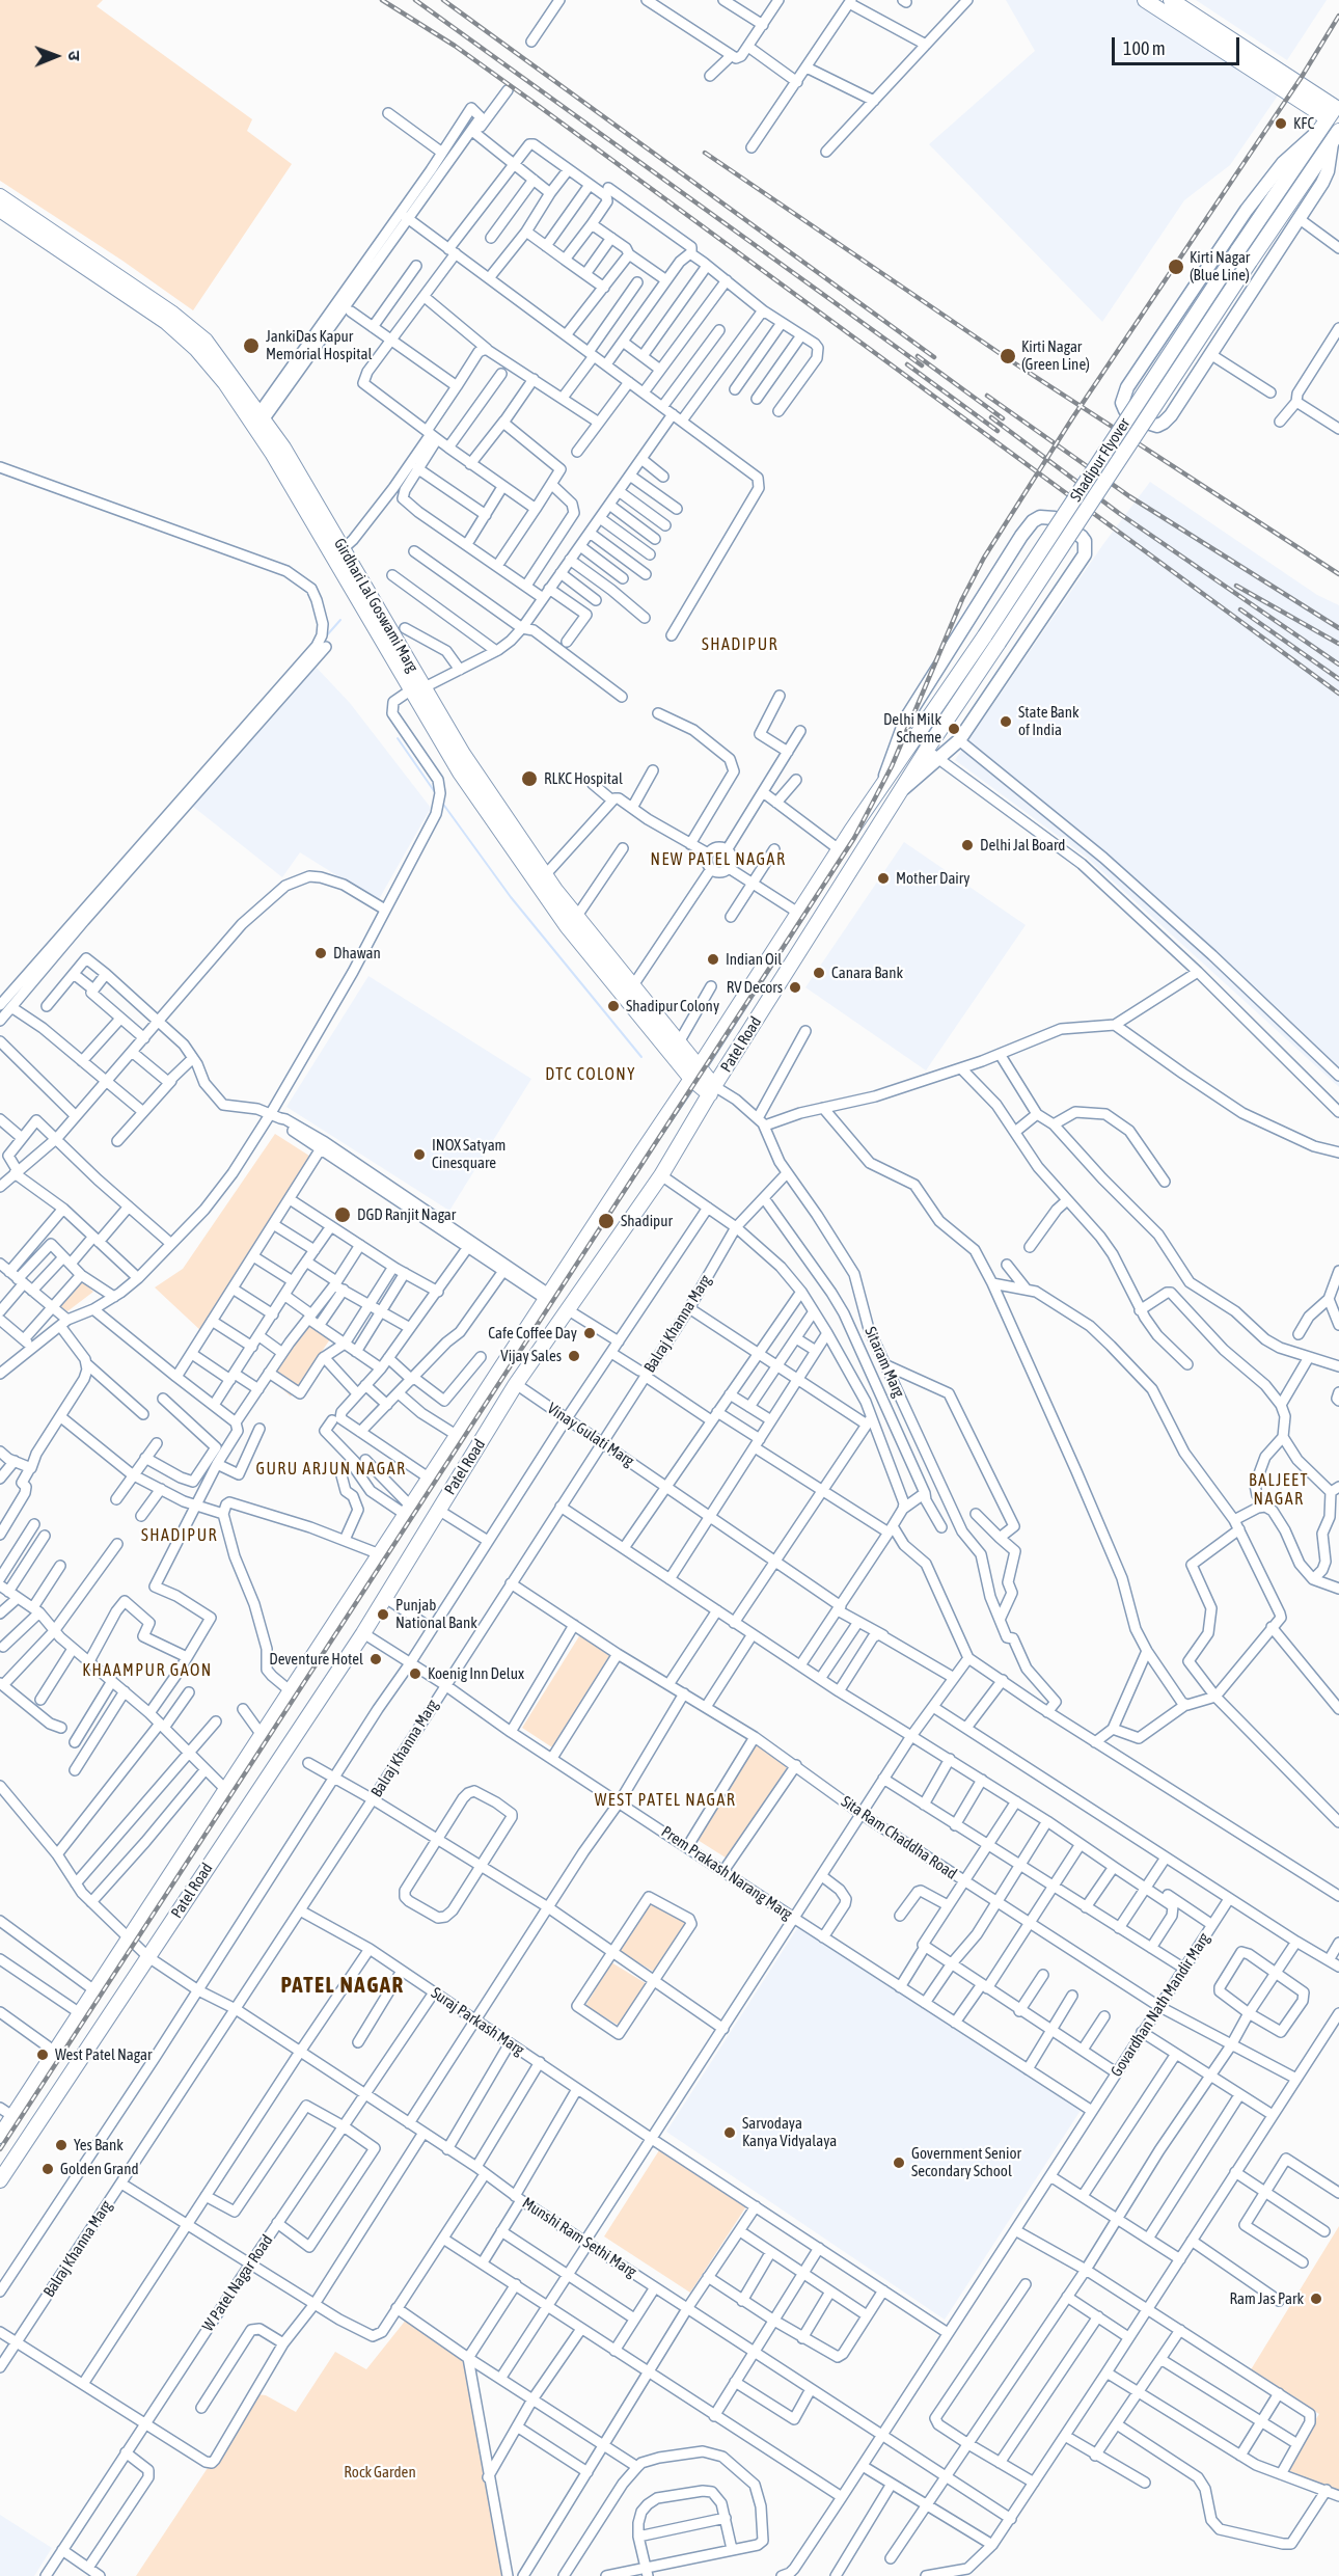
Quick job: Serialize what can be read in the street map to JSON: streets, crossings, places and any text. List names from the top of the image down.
{
  "streets": {
    "main road": ["Shadipur Flyover", "Girdhari Lal Goswami Marg", "Patel Road"],
    "street": [
      "Balraj Khanna Marg",
      "Sitaram Marg",
      "Vinay Gulati Marg",
      "Sita Ram Chaddha Road",
      "Prem Prakash Narang Marg",
      "Govardhan Nath Mandir Marg",
      "Suraj Parkash Marg",
      "Munshi Ram Sethi Marg",
      "W Patel Nagar Road"
    ]
  },
  "crossings": [
    ["Shadipur Flyover", "Patel Road"],
    ["Girdhari Lal Goswami Marg", "Patel Road"],
    ["Patel Road", "Vinay Gulati Marg"],
    ["Patel Road", "Prem Prakash Narang Marg"],
    ["Patel Road", "Munshi Ram Sethi Marg"],
    ["Balraj Khanna Marg", "Sitaram Marg"],
    ["Balraj Khanna Marg", "Vinay Gulati Marg"],
    ["Balraj Khanna Marg", "Sita Ram Chaddha Road"],
    ["Balraj Khanna Marg", "Prem Prakash Narang Marg"],
    ["Balraj Khanna Marg", "Suraj Parkash Marg"],
    ["Balraj Khanna Marg", "Munshi Ram Sethi Marg"],
    ["Sita Ram Chaddha Road", "Govardhan Nath Mandir Marg"],
    ["Prem Prakash Narang Marg", "Govardhan Nath Mandir Marg"],
    ["Govardhan Nath Mandir Marg", "Suraj Parkash Marg"],
    ["Govardhan Nath Mandir Marg", "Munshi Ram Sethi Marg"],
    ["Suraj Parkash Marg", "W Patel Nagar Road"],
    ["Munshi Ram Sethi Marg", "W Patel Nagar Road"]
  ],
  "districts": [
    "SHADIPUR",
    "NEW PATEL NAGAR",
    "DTC COLONY",
    "GURU ARJUN NAGAR",
    "BALJEET NAGAR",
    "SHADIPUR",
    "KHAAMPUR GAON",
    "WEST PATEL NAGAR",
    "PATEL NAGAR"
  ],
  "parks": ["Rock Garden"],
  "places": [
    "KFC",
    "Kirti Nagar (Blue Line)",
    "JankiDas Kapur Memorial Hospital",
    "Kirti Nagar (Green Line)",
    "State Bank of India",
    "Delhi Milk Scheme",
    "RLKC Hospital",
    "Delhi Jal Board",
    "Mother Dairy",
    "Dhawan",
    "Indian Oil",
    "Canara Bank",
    "RV Decors",
    "Shadipur Colony",
    "INOX Satyam Cinesquare",
    "DGD Ranjit Nagar",
    "Shadipur",
    "Cafe Coffee Day",
    "Vijay Sales",
    "Punjab National Bank",
    "Deventure Hotel",
    "Koenig Inn Delux",
    "West Patel Nagar",
    "Sarvodaya Kanya Vidyalaya",
    "Yes Bank",
    "Government Senior Secondary School",
    "Golden Grand",
    "Ram Jas Park"
  ],
  "scale_bar": "100 m",
  "north": "right"
}
